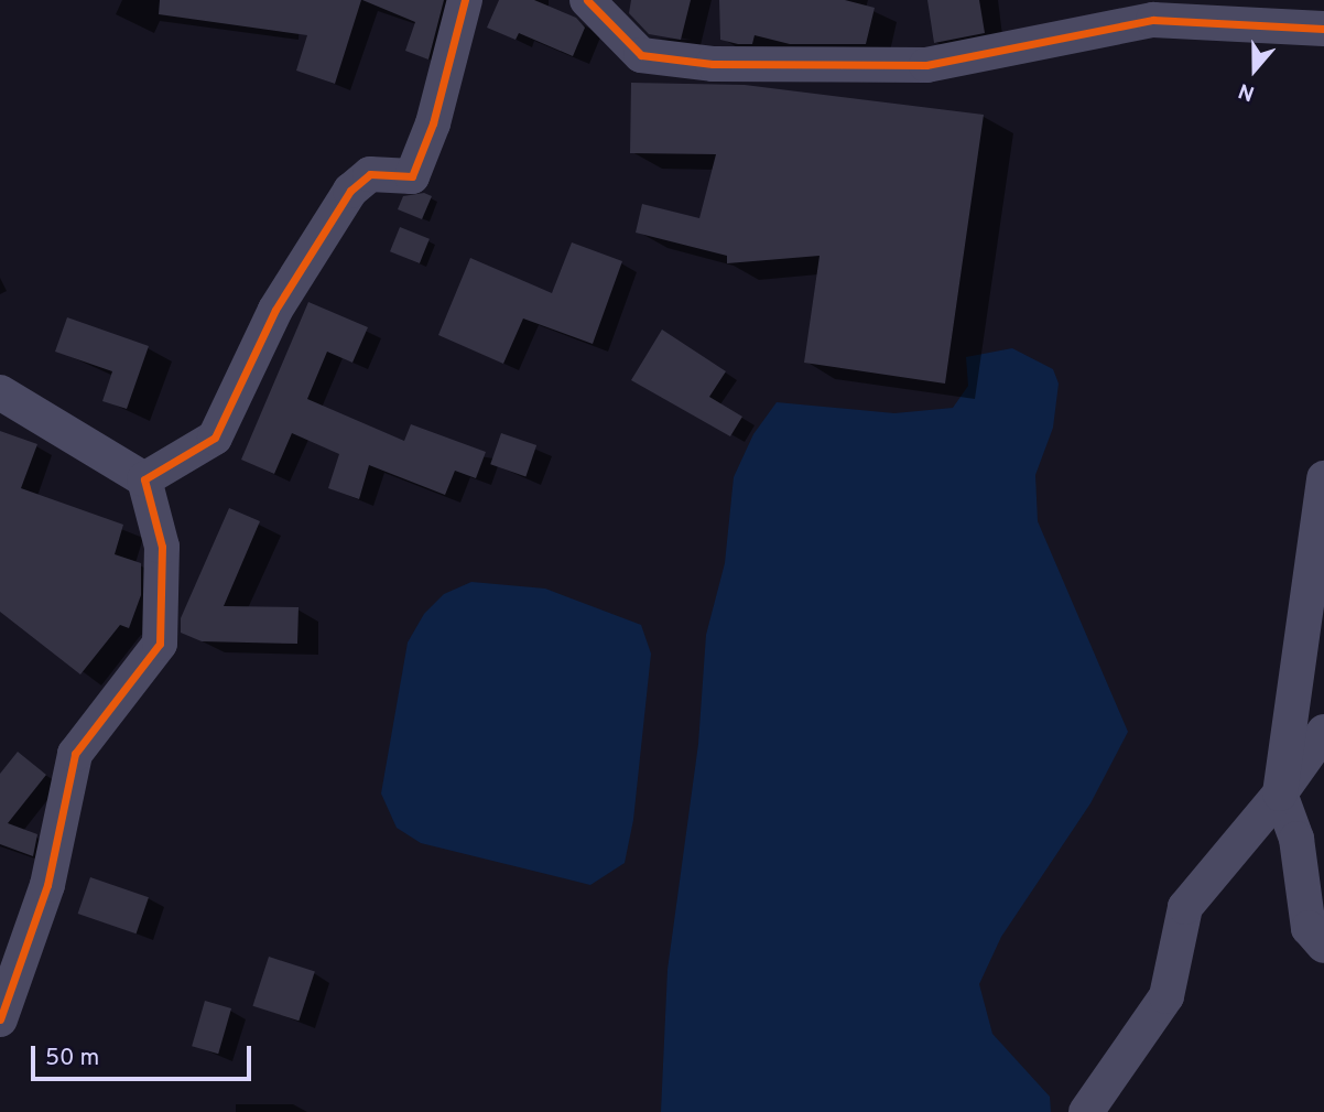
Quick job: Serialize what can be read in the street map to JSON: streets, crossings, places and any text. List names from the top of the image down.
{
  "scale_bar": "50 m",
  "north": "bottom"
}
